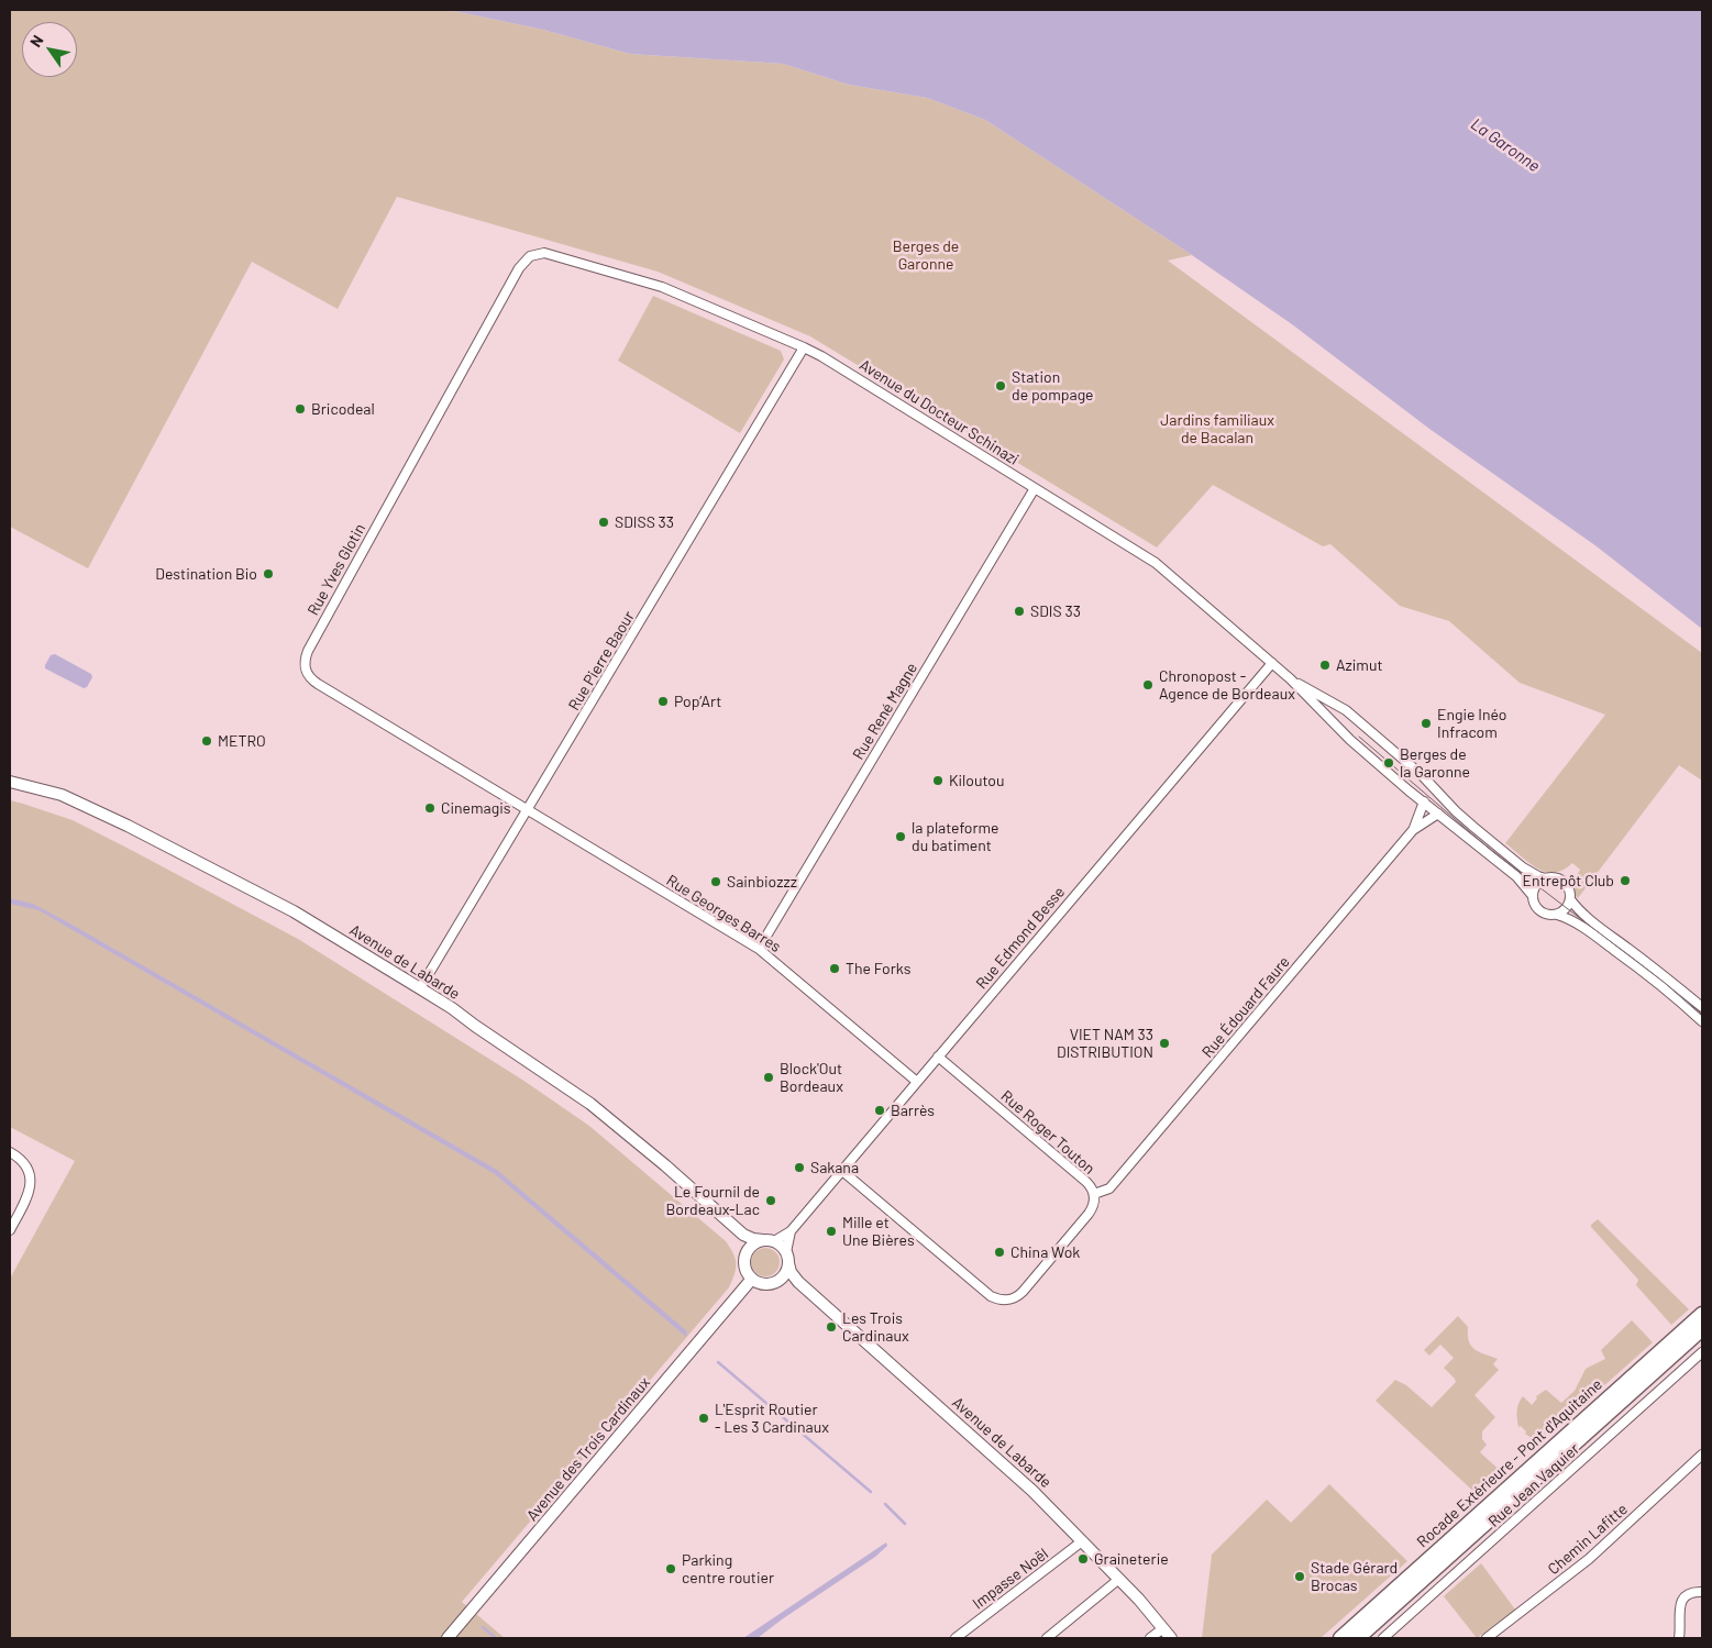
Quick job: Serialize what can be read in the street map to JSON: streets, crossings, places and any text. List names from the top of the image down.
{
  "streets": {
    "highway": ["Rocade Extérieure - Pont d'Aquitaine"],
    "main road": ["Avenue de Labarde", "Avenue des Trois Cardinaux"],
    "street": [
      "Avenue du Docteur Schinazi",
      "Rue Yves Glotin",
      "Rue Pierre Baour",
      "Rue René Magne",
      "Rue Georges Barres",
      "Rue Edmond Besse",
      "Rue Édouard Faure",
      "Rue Roger Touton",
      "Rue Jean Vaquier",
      "Chemin Lafitte",
      "Impasse Noël"
    ]
  },
  "crossings": [
    ["Avenue du Docteur Schinazi", "Rue Yves Glotin"],
    ["Avenue du Docteur Schinazi", "Rue Pierre Baour"],
    ["Avenue du Docteur Schinazi", "Rue René Magne"],
    ["Avenue du Docteur Schinazi", "Rue Edmond Besse"],
    ["Avenue du Docteur Schinazi", "Rue Édouard Faure"],
    ["Rue Yves Glotin", "Rue Pierre Baour"],
    ["Rue Yves Glotin", "Rue Georges Barres"],
    ["Rue Pierre Baour", "Rue Georges Barres"],
    ["Rue Pierre Baour", "Avenue de Labarde"],
    ["Rue René Magne", "Rue Georges Barres"],
    ["Rue Georges Barres", "Rue Edmond Besse"],
    ["Rue Edmond Besse", "Avenue de Labarde"],
    ["Rue Edmond Besse", "Rue Roger Touton"],
    ["Rue Edmond Besse", "Avenue des Trois Cardinaux"],
    ["Avenue de Labarde", "Avenue des Trois Cardinaux"],
    ["Avenue de Labarde", "Impasse Noël"],
    ["Rue Édouard Faure", "Rue Roger Touton"]
  ],
  "water": ["La Garonne"],
  "parks": ["Berges de Garonne", "Jardins familiaux de Bacalan"],
  "places": [
    "Station de pompage",
    "Bricodeal",
    "SDISS 33",
    "Destination Bio",
    "SDIS 33",
    "Azimut",
    "Chronopost - Agence de Bordeaux",
    "Pop’Art",
    "Engie Inéo Infracom",
    "METRO",
    "Berges de la Garonne",
    "Kiloutou",
    "Cinemagis",
    "la plateforme du batiment",
    "Entrepôt Club",
    "Sainbiozzz",
    "The Forks",
    "VIET NAM 33 DISTRIBUTION",
    "Block'Out Bordeaux",
    "Barrès",
    "Sakana",
    "Le Fournil de Bordeaux-Lac",
    "Mille et Une Bières",
    "China Wok",
    "Les Trois Cardinaux",
    "L'Esprit Routier - Les 3 Cardinaux",
    "Graineterie",
    "Parking centre routier",
    "Stade Gérard Brocas"
  ],
  "north": "top left"
}
